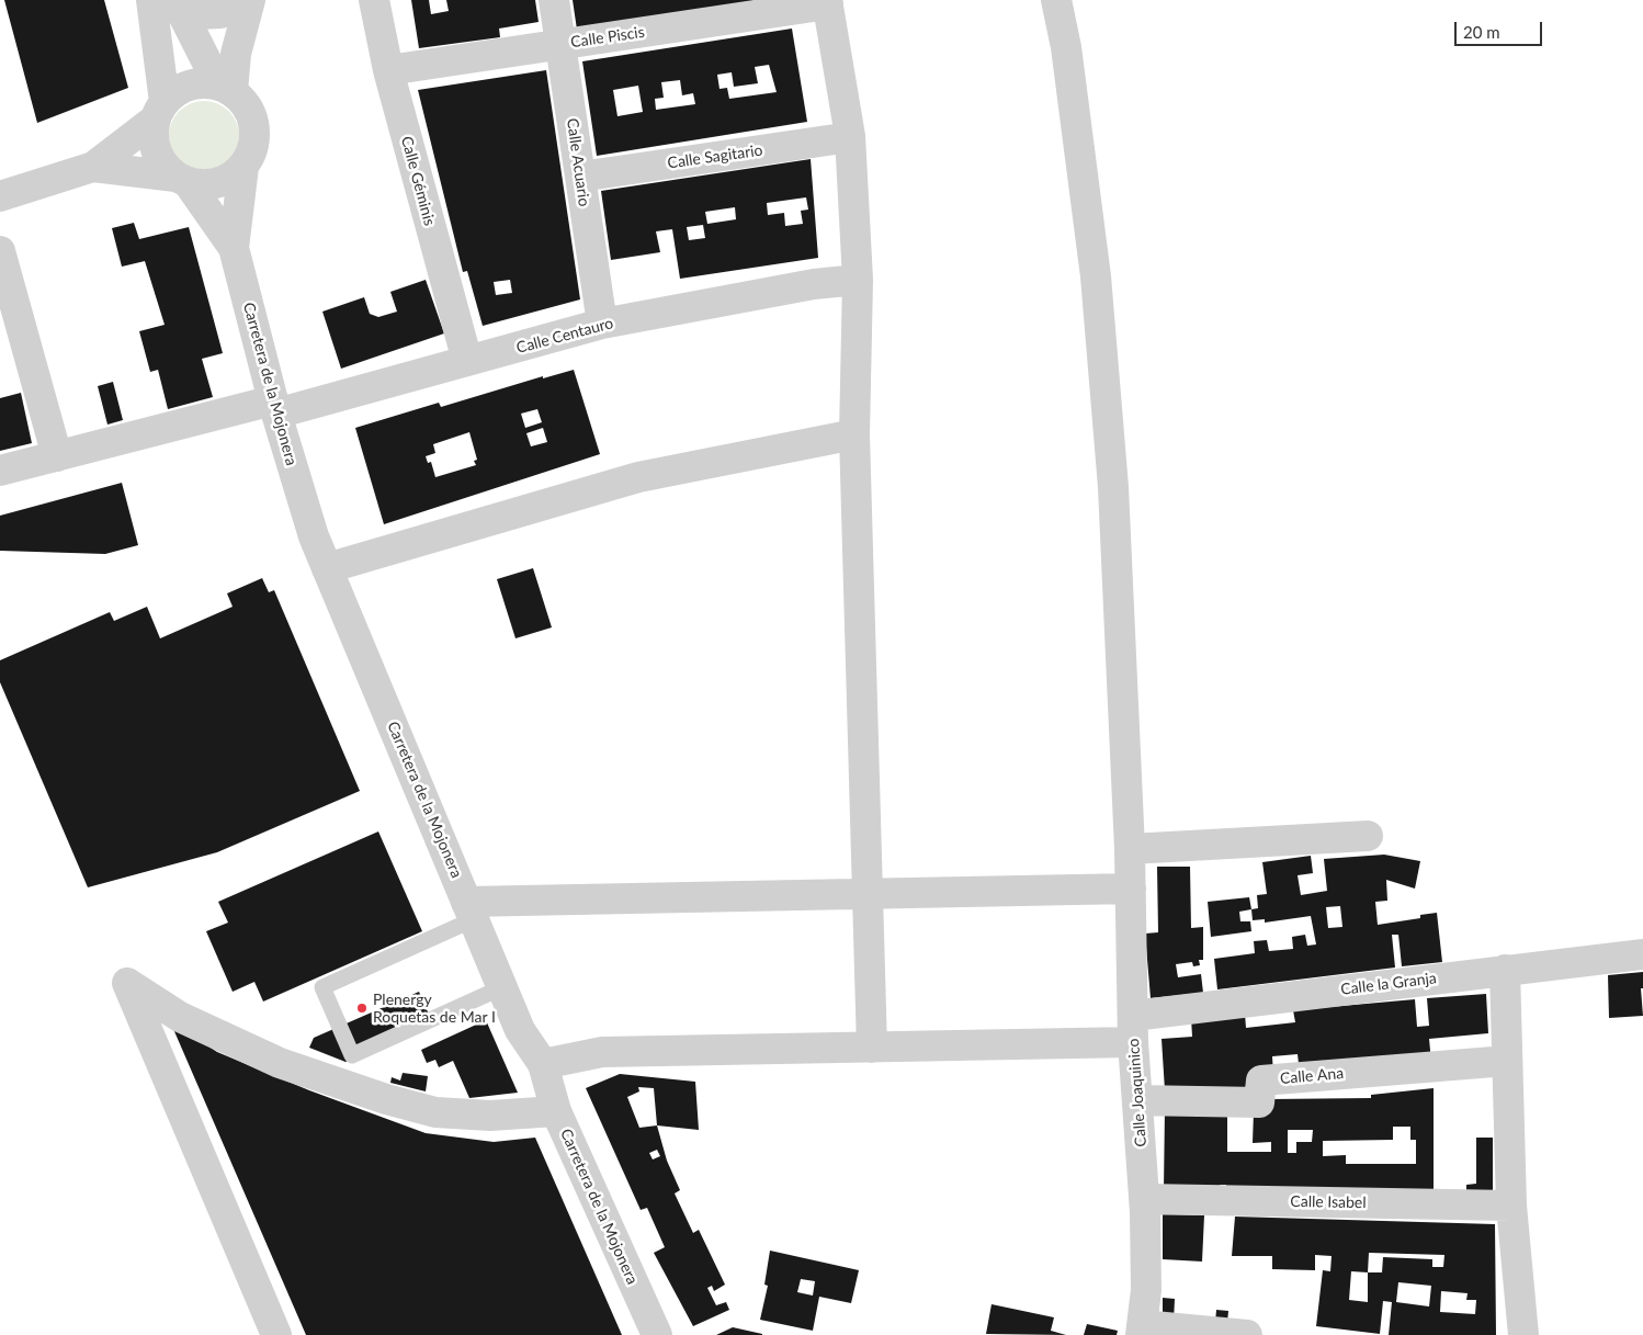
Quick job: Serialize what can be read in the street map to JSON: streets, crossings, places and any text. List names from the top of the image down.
{
  "streets": {
    "street": [
      "Calle Piscis",
      "Calle Sagitario",
      "Calle Acuario",
      "Calle Géminis",
      "Calle Centauro",
      "Carretera de la Mojonera",
      "Calle la Granja",
      "Calle Ana",
      "Calle Joaquinico",
      "Calle Isabel"
    ]
  },
  "crossings": [
    ["Calle Piscis", "Calle Acuario"],
    ["Calle Piscis", "Calle Géminis"],
    ["Calle Sagitario", "Calle Acuario"],
    ["Calle Acuario", "Calle Centauro"],
    ["Calle Géminis", "Calle Centauro"],
    ["Calle Centauro", "Carretera de la Mojonera"],
    ["Carretera de la Mojonera", "Calle la Granja"],
    ["Calle la Granja", "Calle Joaquinico"],
    ["Calle Ana", "Calle Joaquinico"],
    ["Calle Joaquinico", "Calle Isabel"]
  ],
  "places": ["Plenergy Roquetas de Mar I"],
  "scale_bar": "20 m"
}
